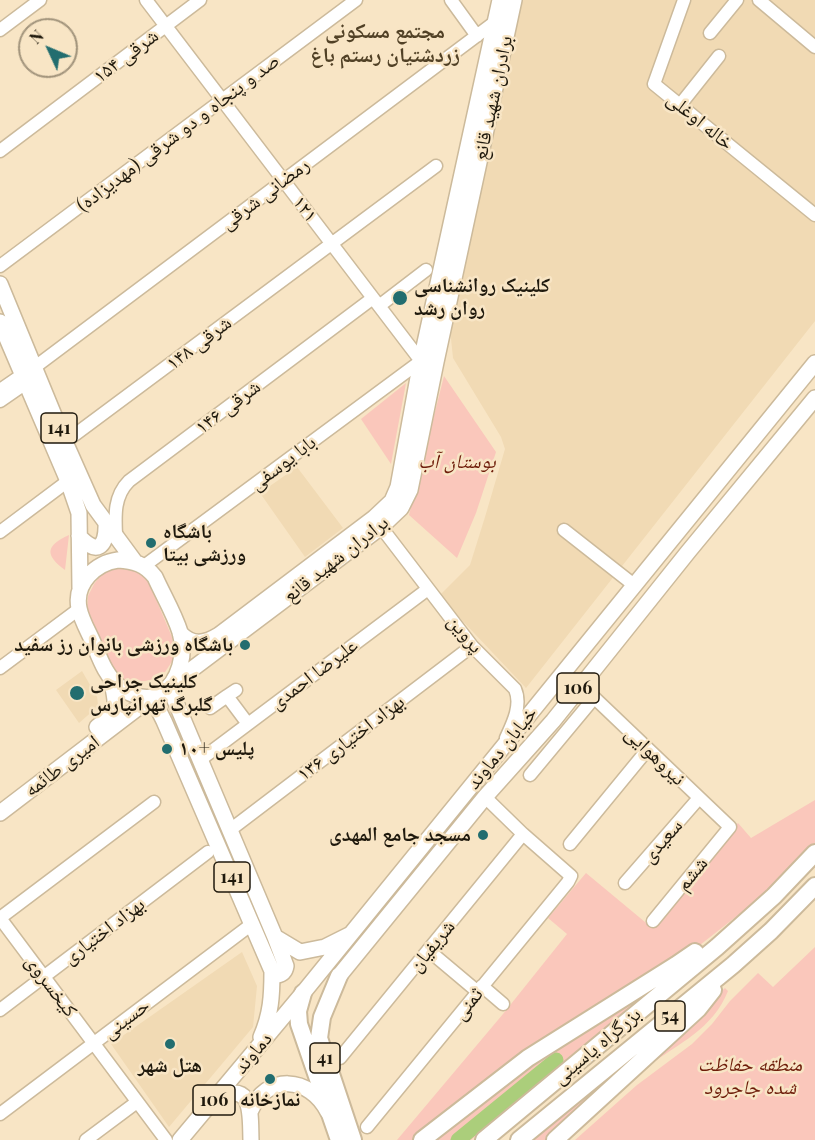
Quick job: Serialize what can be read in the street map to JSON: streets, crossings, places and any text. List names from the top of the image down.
{
  "streets": {
    "highway": ["54", "بزرگراه یاسینی", "41"],
    "main road": [
      "برادران شهید قانع",
      "141",
      "106",
      "خیابان دماوند",
      "امیری طائمه",
      "دماوند"
    ],
    "street": [
      "۱۵۴ شرقی",
      "خاله اوغلی",
      "صد و پنجاه و دو شرقی (مهدیزاده)",
      "رمضانی شرقی",
      "۱۲۱",
      "۱۴۸ شرقی",
      "۱۴۶ شرقی",
      "بابا یوسفی",
      "پروین",
      "علیرضا احمدی",
      "بهزاد اختیاری ۱۳۶",
      "نیروهوایی",
      "سعیدی",
      "ششم",
      "بهزاد اختیاری",
      "شریفیان",
      "کیخسروی",
      "ثمنی",
      "حسینی"
    ]
  },
  "crossings": [
    ["۱۵۴ شرقی", "۱۲۱"],
    ["برادران شهید قانع", "رمضانی شرقی"],
    ["برادران شهید قانع", "۱۲۱"],
    ["برادران شهید قانع", "141"],
    ["برادران شهید قانع", "بابا یوسفی"],
    ["برادران شهید قانع", "پروین"],
    ["برادران شهید قانع", "امیری طائمه"],
    ["صد و پنجاه و دو شرقی (مهدیزاده)", "۱۲۱"],
    ["رمضانی شرقی", "۱۲۱"],
    ["رمضانی شرقی", "141"],
    ["۱۲۱", "۱۴۸ شرقی"],
    ["۱۲۱", "۱۴۶ شرقی"],
    ["۱۲۱", "بابا یوسفی"],
    ["۱۴۸ شرقی", "141"],
    ["۱۴۶ شرقی", "141"],
    ["141", "بابا یوسفی"],
    ["141", "علیرضا احمدی"],
    ["141", "بهزاد اختیاری ۱۳۶"],
    ["141", "امیری طائمه"],
    ["141", "حسینی"],
    ["141", "دماوند"],
    ["بابا یوسفی", "امیری طائمه"],
    ["پروین", "علیرضا احمدی"],
    ["پروین", "بهزاد اختیاری ۱۳۶"],
    ["پروین", "خیابان دماوند"],
    ["خیابان دماوند", "نیروهوایی"],
    ["خیابان دماوند", "دماوند"],
    ["خیابان دماوند", "41"],
    ["نیروهوایی", "سعیدی"],
    ["نیروهوایی", "ششم"],
    ["بهزاد اختیاری", "کیخسروی"],
    ["شریفیان", "ثمنی"],
    ["کیخسروی", "حسینی"],
    ["دماوند", "41"]
  ],
  "districts": ["مجتمع مسکونی زردشتیان رستم باغ"],
  "parks": ["بوستان آب", "منطقه حفاظت شده جاجرود"],
  "places": [
    "کلینیک روانشناسی روان رشد",
    "باشگاه ورزشی بیتا",
    "باشگاه ورزشی بانوان رز سفید",
    "کلینیک جراحی گلبرگ تهرانپارس",
    "پلیس +١٠",
    "مسجد جامع المهدی",
    "هتل شهر",
    "نمازخانه"
  ],
  "north": "top left"
}
